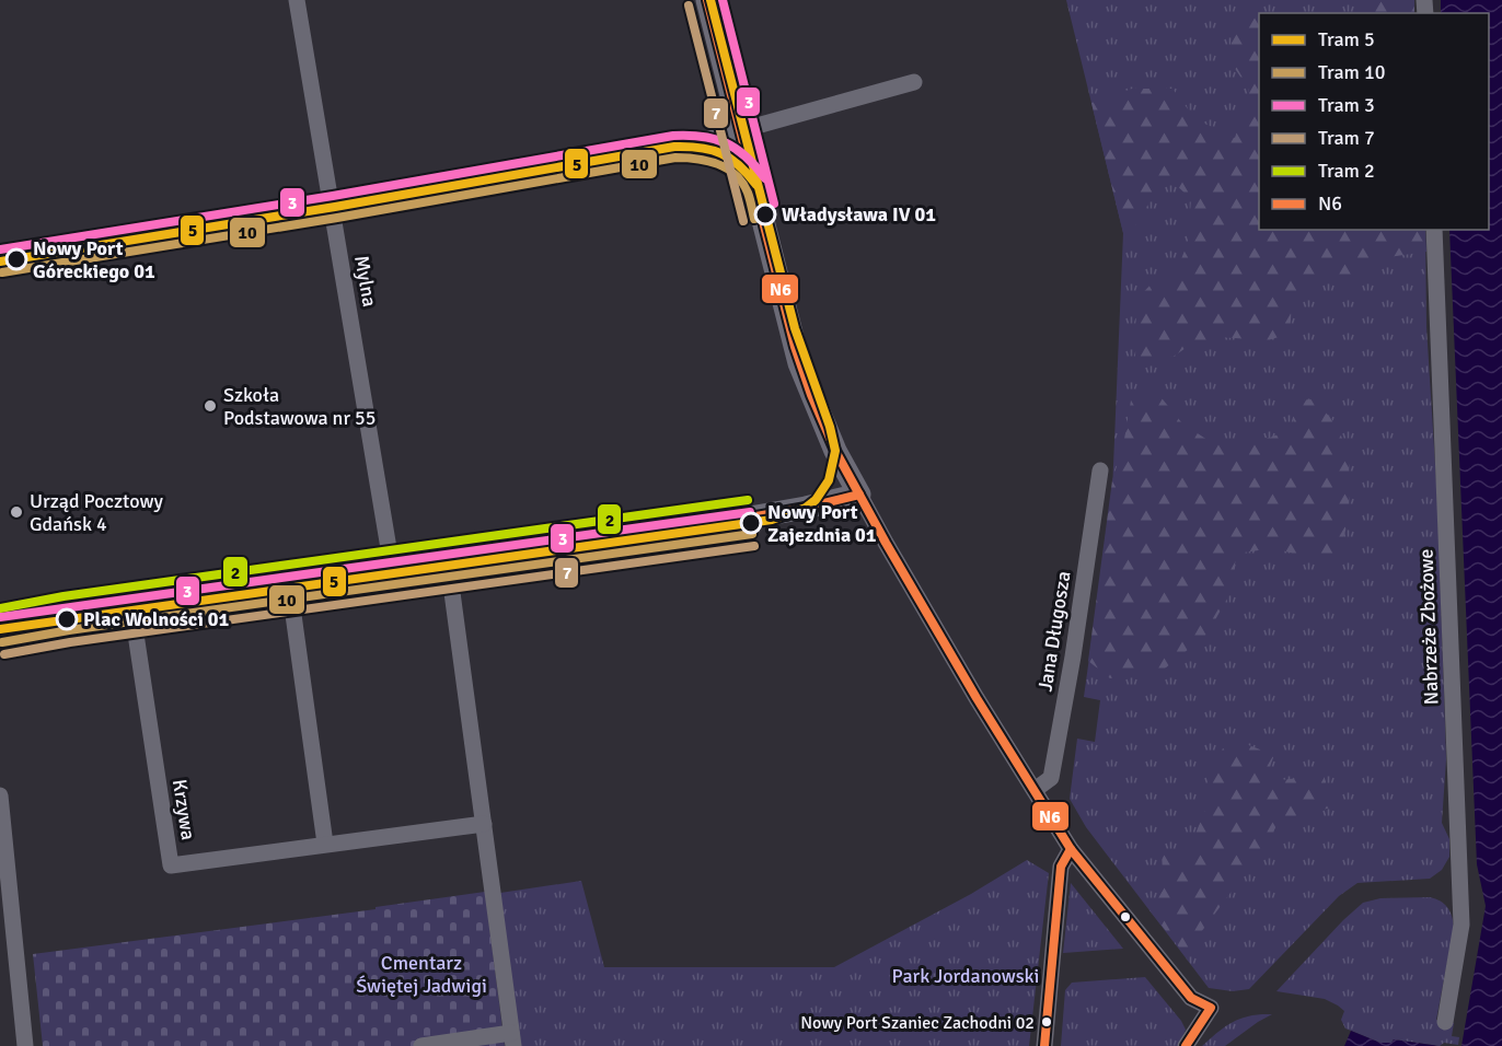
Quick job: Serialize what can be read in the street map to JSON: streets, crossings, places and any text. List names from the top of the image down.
{
  "streets": {
    "street": [
      "Mylna",
      "Nabrzeże Zbożowe",
      "Jana Długosza",
      "Krzywa"
    ]
  },
  "parks": ["Cmentarz Świętej Jadwigi", "Park Jordanowski"],
  "places": [
    "Władysława IV 01",
    "Nowy Port Góreckiego 01",
    "Szkoła Podstawowa nr 55",
    "Urząd Pocztowy Gdańsk 4",
    "Nowy Port Zajezdnia 01",
    "Plac Wolności 01",
    "Nowy Port Szaniec Zachodni 02"
  ],
  "lines": [
    "tram line 5",
    "tram line 3",
    "transit line N6",
    "tram line 7",
    "tram line 10",
    "tram line 2"
  ],
  "legend": [
    "Tram 5",
    "Tram 10",
    "Tram 3",
    "Tram 7",
    "Tram 2",
    "N6"
  ]
}
